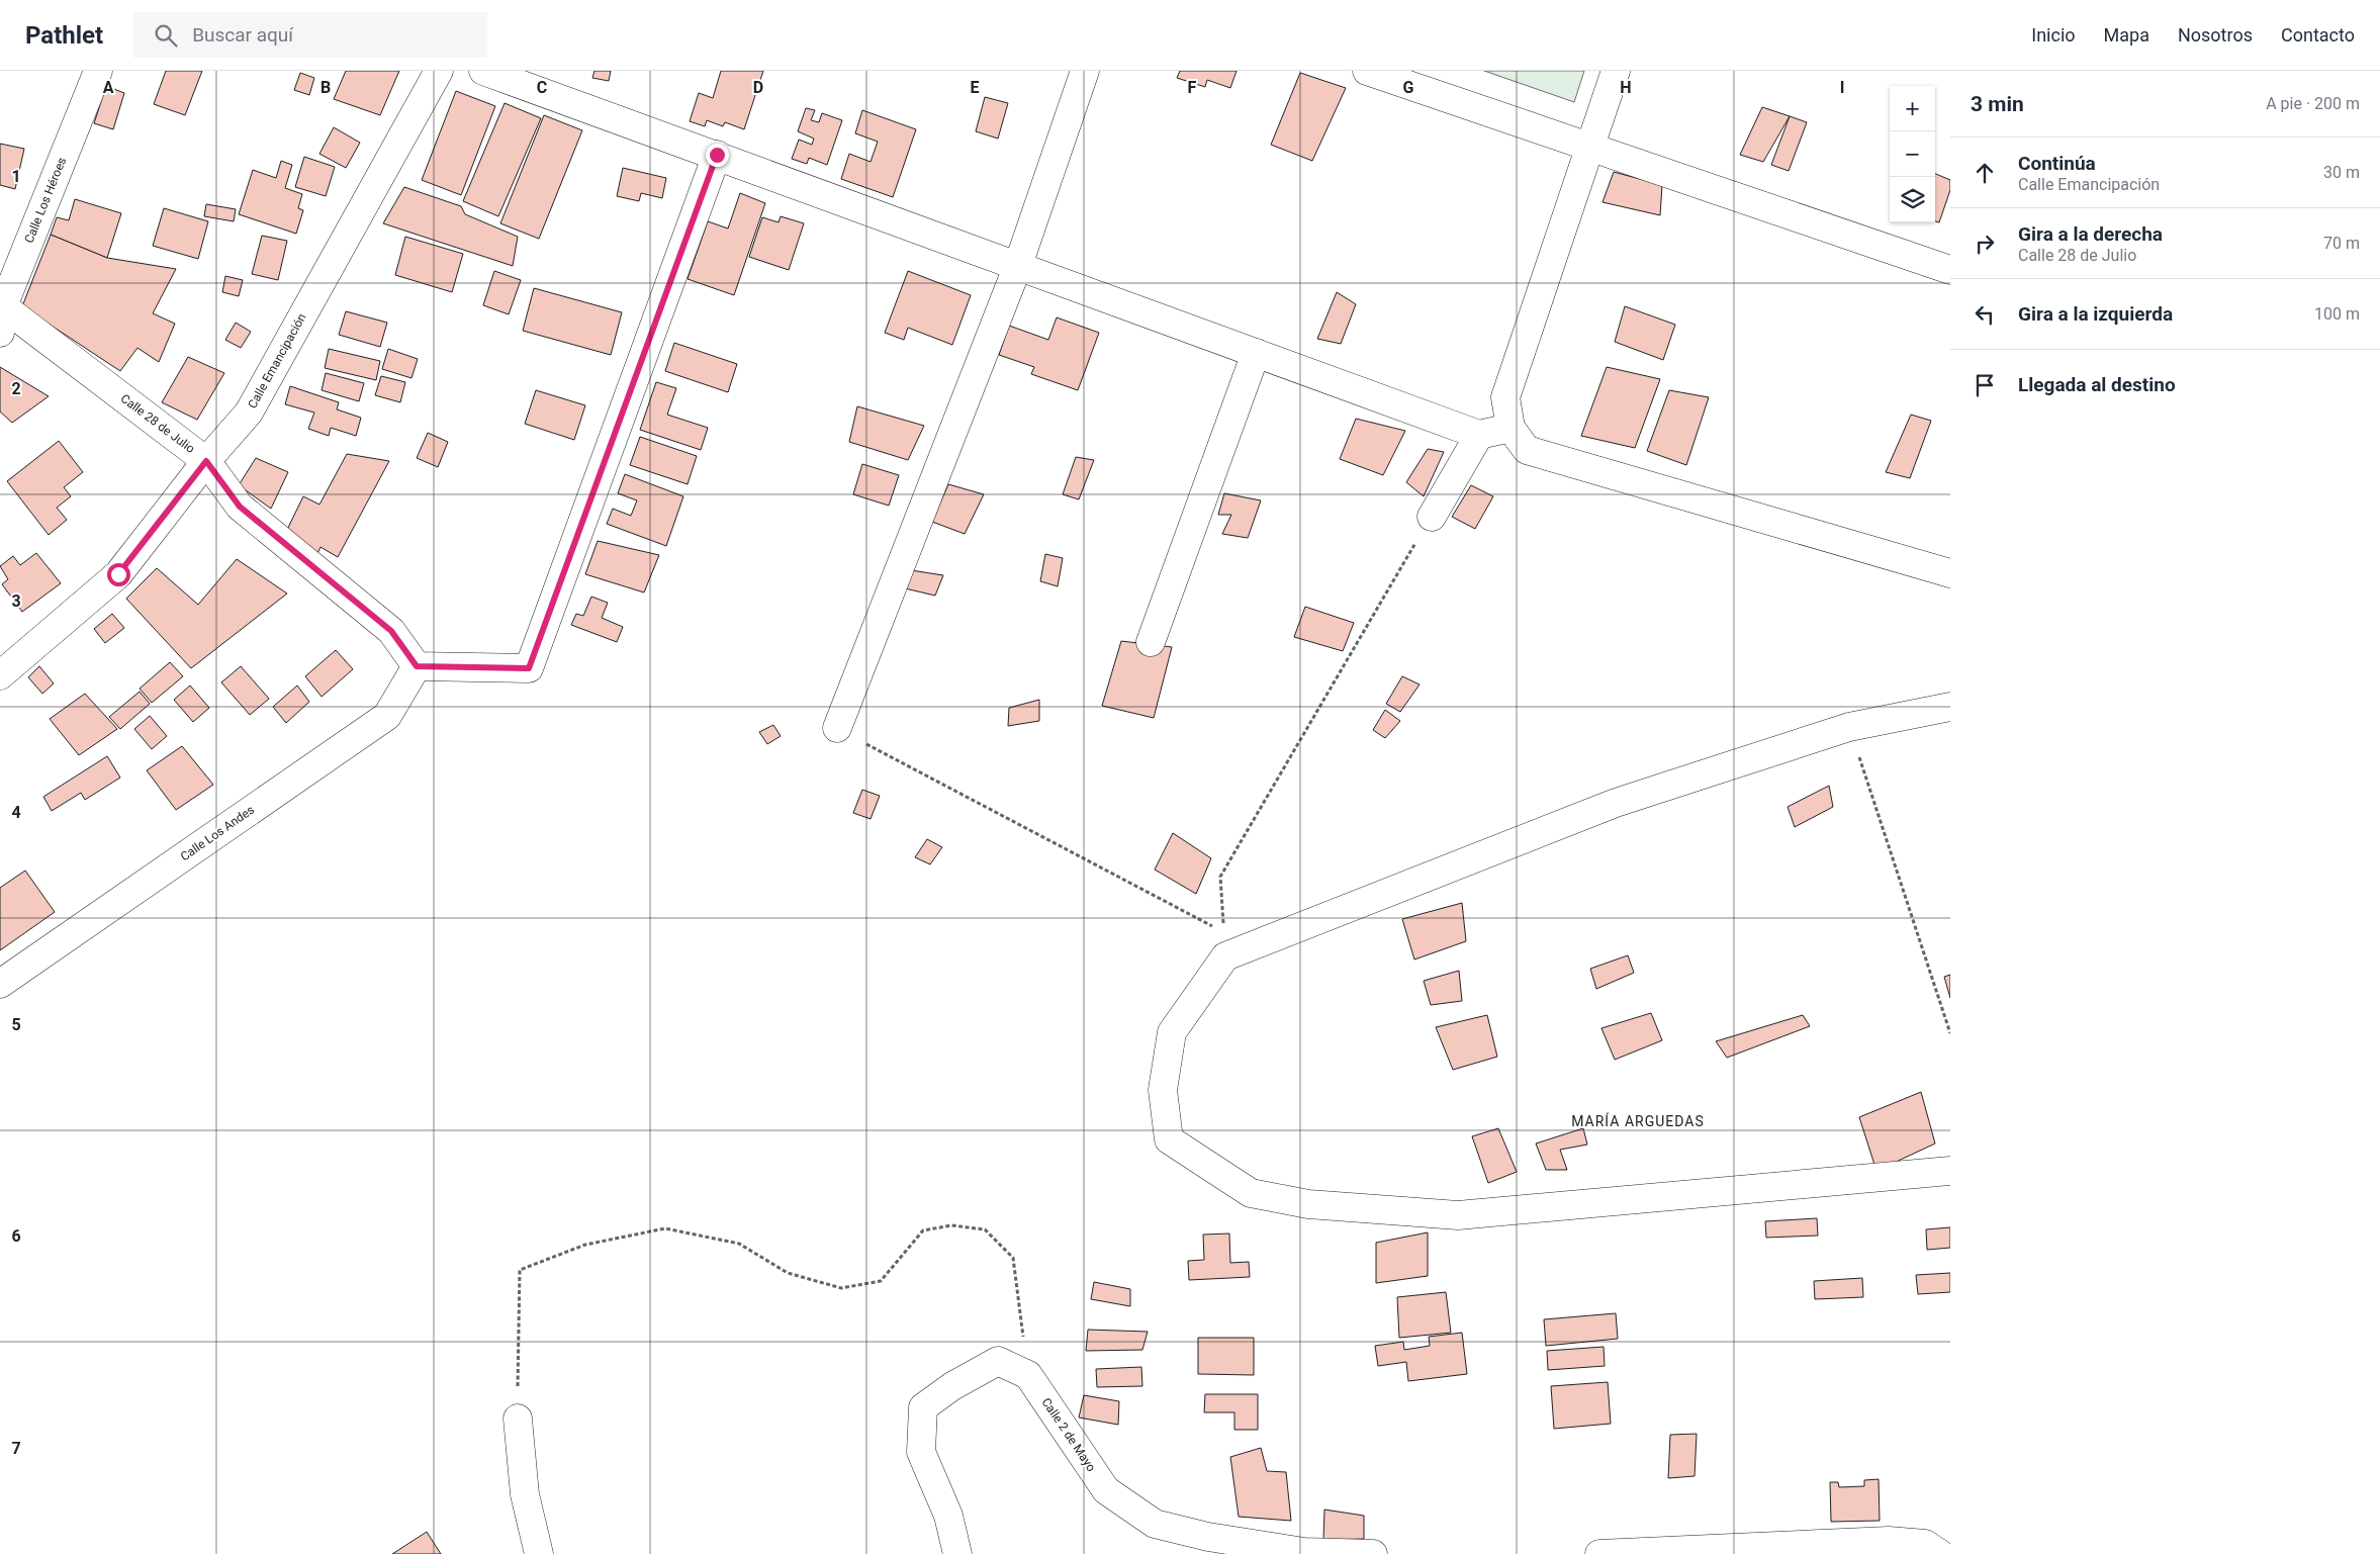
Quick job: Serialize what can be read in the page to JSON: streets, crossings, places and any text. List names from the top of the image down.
{
  "streets": {
    "street": [
      "Calle Los Héroes",
      "Calle Emancipación",
      "Calle 28 de Julio",
      "Calle Los Andes",
      "Calle 2 de Mayo"
    ]
  },
  "crossings": [
    ["Calle Los Héroes", "Calle 28 de Julio"],
    ["Calle Emancipación", "Calle 28 de Julio"],
    ["Calle 28 de Julio", "Calle Los Andes"]
  ],
  "districts": ["MARÍA ARGUEDAS"],
  "page": {
    "header": "Pathlet",
    "search": "Buscar aquí",
    "nav": [
      "Inicio",
      "Mapa",
      "Nosotros",
      "Contacto"
    ],
    "heading": ["3 min", "A pie · 200 m"],
    "map_buttons": ["+", "−"],
    "list": [
      ["Continúa", "Calle Emancipación", "30 m"],
      ["Gira a la derecha", "Calle 28 de Julio", "70 m"],
      ["Gira a la izquierda", "100 m"],
      "Llegada al destino"
    ]
  },
  "grid": {
    "columns": [
      "A",
      "B",
      "C",
      "D",
      "E",
      "F",
      "G",
      "H",
      "I"
    ],
    "rows": [
      "1",
      "2",
      "3",
      "4",
      "5",
      "6",
      "7"
    ]
  }
}
